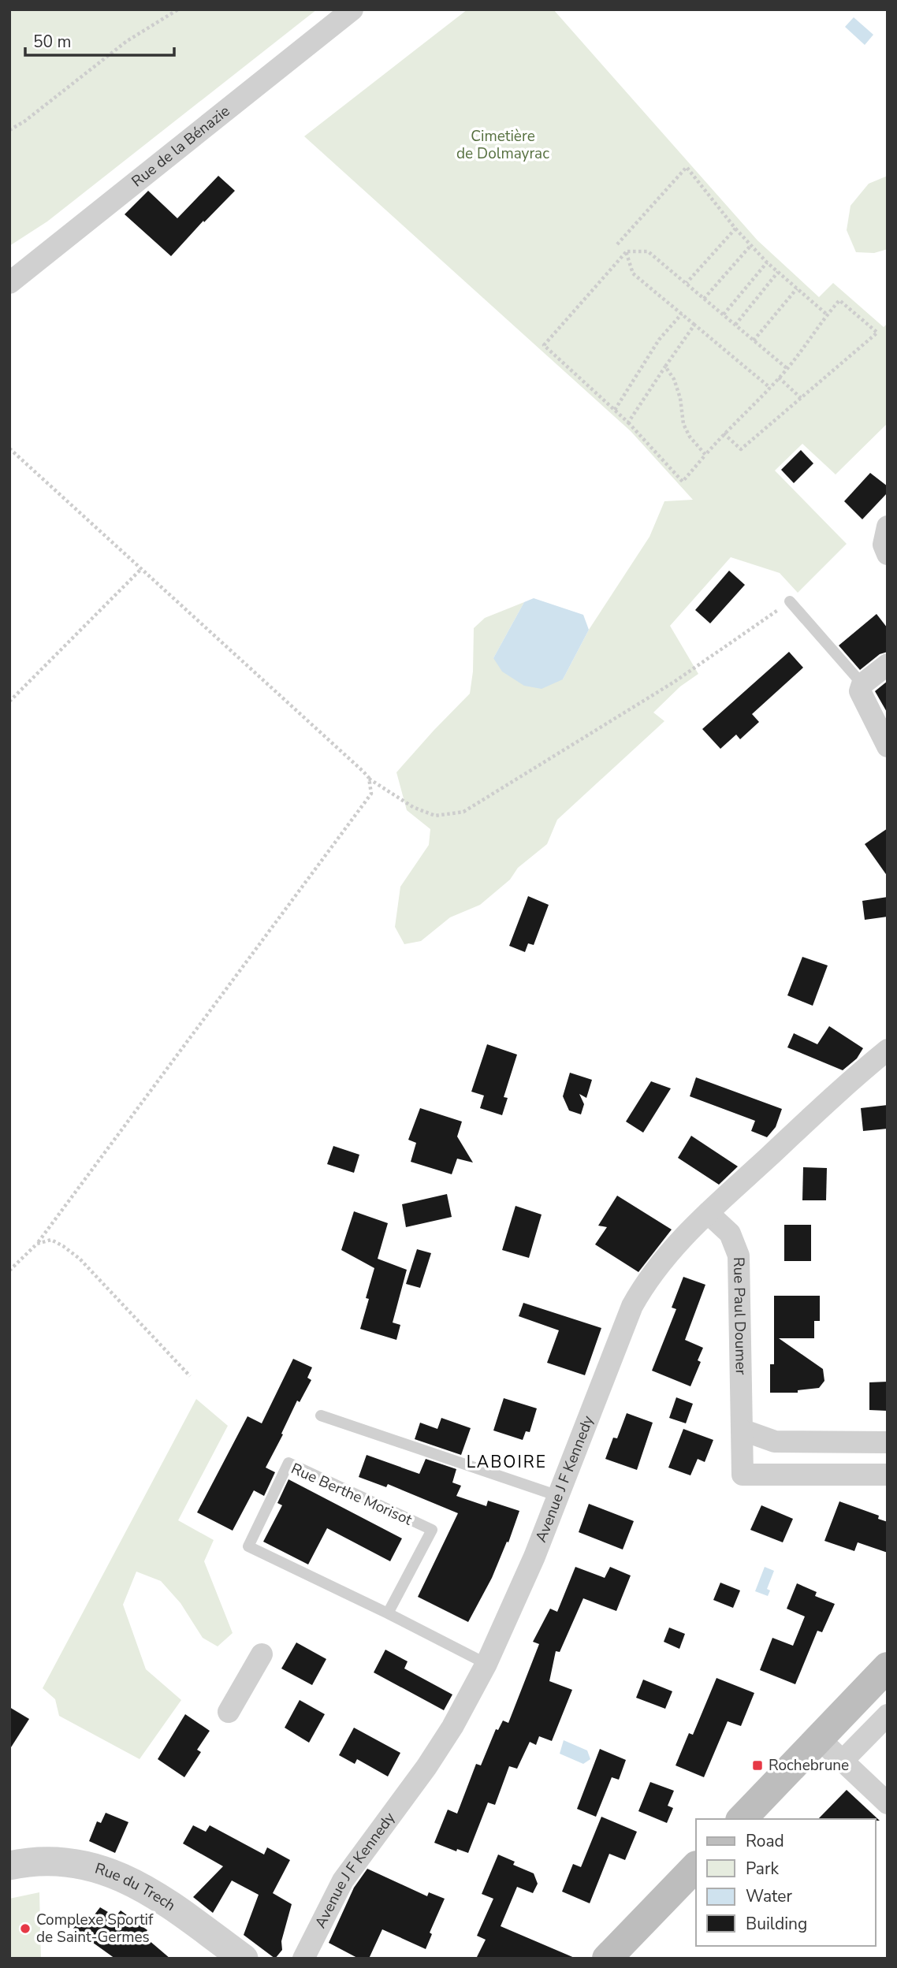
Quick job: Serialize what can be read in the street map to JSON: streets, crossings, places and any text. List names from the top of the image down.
{
  "streets": {
    "street": [
      "Rue de la Bénazie",
      "Rue Paul Doumer",
      "Avenue J F Kennedy",
      "Rue du Trech"
    ],
    "lane": ["Rue Berthe Morisot"]
  },
  "crossings": [
    ["Rue Paul Doumer", "Avenue J F Kennedy"],
    ["Avenue J F Kennedy", "Rue Berthe Morisot"]
  ],
  "districts": ["LABOIRE"],
  "parks": ["Cimetière de Dolmayrac"],
  "places": {
    "transit": ["Rochebrune"],
    "other": ["Complexe Sportif de Saint-Germes"]
  },
  "legend": [
    "Road",
    "Park",
    "Water",
    "Building"
  ],
  "scale_bar": "50 m"
}
